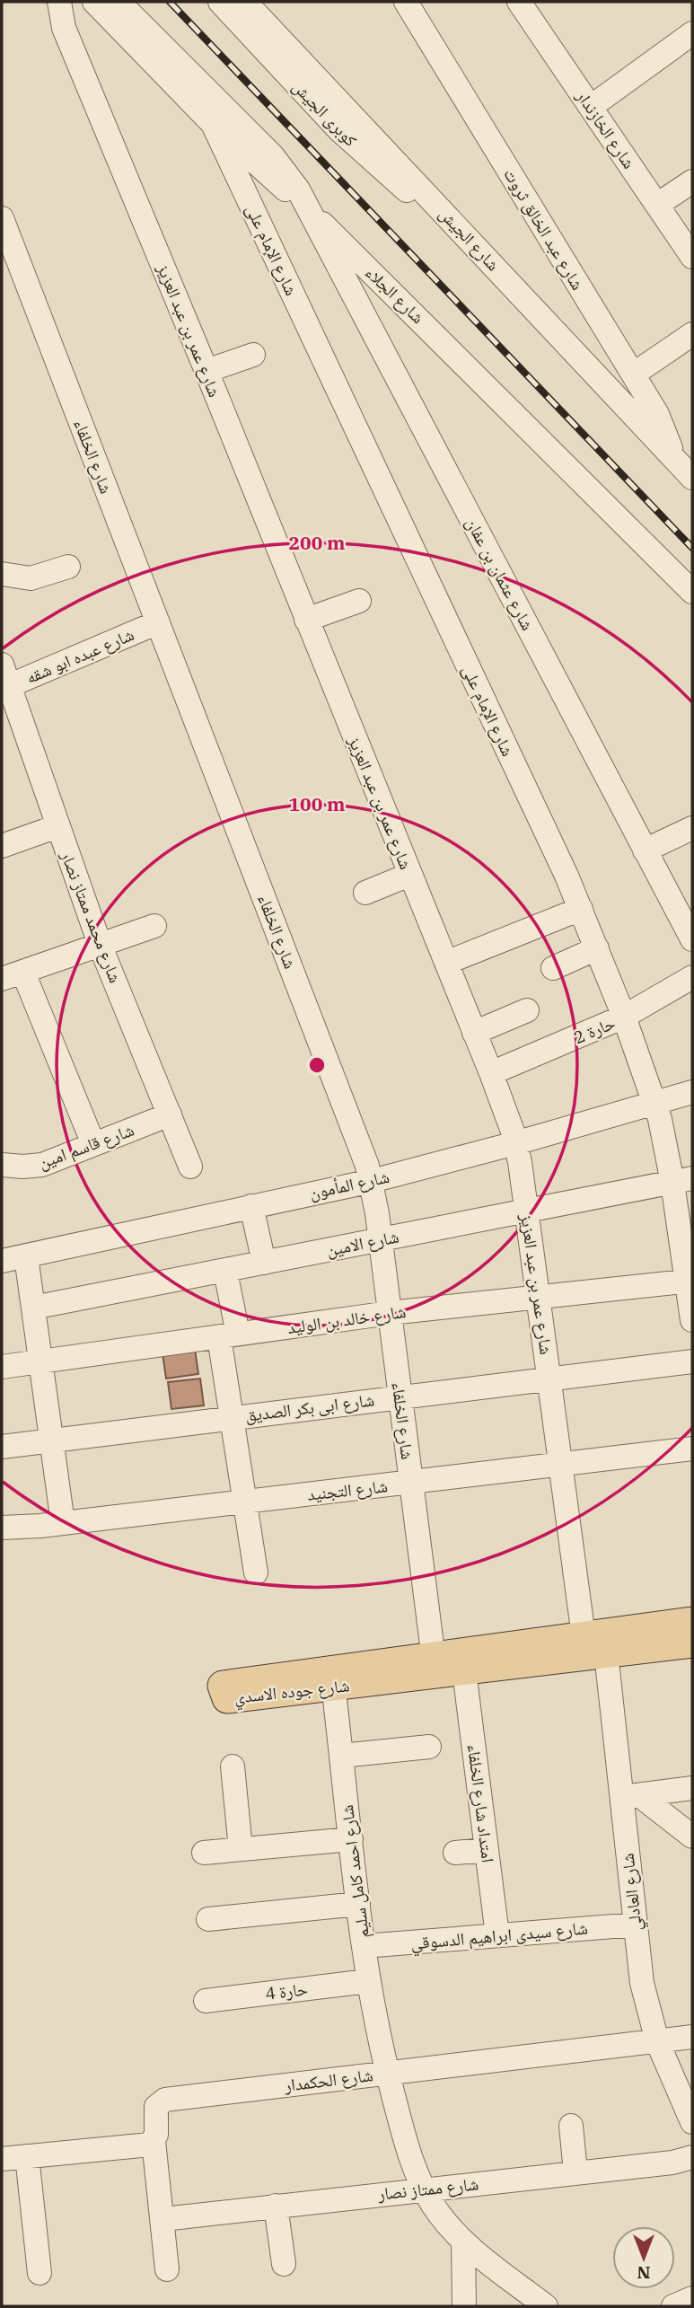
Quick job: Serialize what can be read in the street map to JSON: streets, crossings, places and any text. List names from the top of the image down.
{
  "streets": {
    "main road": ["شارع جوده الاسدي"],
    "street": [
      "كوبرى الجيش",
      "شارع الخازندار",
      "شارع عبد الخالق ثروت",
      "شارع الجيش",
      "شارع الإمام على",
      "شارع الجلاء",
      "شارع عمر بن عبد العزيز",
      "شارع الخلفاء",
      "شارع عثمان بن عفان",
      "شارع عبده ابو شقه",
      "شارع محمد ممتاز نصار",
      "حارة 2",
      "شارع قاسم امين",
      "شارع المأمون",
      "شارع الامين",
      "شارع خالد بن الوليد",
      "شارع ابى بكر الصديق",
      "شارع التجنيد",
      "امتداد شارع الخلفاء",
      "شارع احمد كامل سليم",
      "شارع العادلي",
      "شارع سيدى ابراهيم الدسوقي",
      "حارة 4",
      "شارع الحكمدار",
      "شارع ممتاز نصار"
    ]
  },
  "crossings": [
    ["كوبرى الجيش", "شارع الجيش"],
    ["شارع عبد الخالق ثروت", "شارع الجيش"],
    ["شارع الإمام على", "شارع الجلاء"],
    ["شارع الإمام على", "حارة 2"],
    ["شارع الإمام على", "شارع المأمون"],
    ["شارع الإمام على", "شارع الامين"],
    ["شارع الإمام على", "شارع خالد بن الوليد"],
    ["شارع الجلاء", "شارع عثمان بن عفان"],
    ["شارع عمر بن عبد العزيز", "حارة 2"],
    ["شارع عمر بن عبد العزيز", "شارع المأمون"],
    ["شارع عمر بن عبد العزيز", "شارع الامين"],
    ["شارع عمر بن عبد العزيز", "شارع خالد بن الوليد"],
    ["شارع عمر بن عبد العزيز", "شارع ابى بكر الصديق"],
    ["شارع عمر بن عبد العزيز", "شارع التجنيد"],
    ["شارع عمر بن عبد العزيز", "شارع جوده الاسدي"],
    ["شارع عمر بن عبد العزيز", "شارع العادلي"],
    ["شارع الخلفاء", "شارع عبده ابو شقه"],
    ["شارع الخلفاء", "شارع المأمون"],
    ["شارع الخلفاء", "شارع الامين"],
    ["شارع الخلفاء", "شارع خالد بن الوليد"],
    ["شارع الخلفاء", "شارع ابى بكر الصديق"],
    ["شارع الخلفاء", "شارع التجنيد"],
    ["شارع الخلفاء", "شارع جوده الاسدي"],
    ["شارع الخلفاء", "امتداد شارع الخلفاء"],
    ["شارع عبده ابو شقه", "شارع محمد ممتاز نصار"],
    ["شارع محمد ممتاز نصار", "شارع قاسم امين"],
    ["شارع جوده الاسدي", "امتداد شارع الخلفاء"],
    ["شارع جوده الاسدي", "شارع احمد كامل سليم"],
    ["شارع جوده الاسدي", "شارع العادلي"],
    ["امتداد شارع الخلفاء", "شارع سيدى ابراهيم الدسوقي"],
    ["شارع احمد كامل سليم", "شارع سيدى ابراهيم الدسوقي"],
    ["شارع احمد كامل سليم", "حارة 4"],
    ["شارع احمد كامل سليم", "شارع الحكمدار"],
    ["شارع احمد كامل سليم", "شارع ممتاز نصار"],
    ["شارع العادلي", "شارع سيدى ابراهيم الدسوقي"],
    ["شارع العادلي", "شارع الحكمدار"],
    ["شارع الحكمدار", "شارع ممتاز نصار"]
  ],
  "north": "bottom",
  "rings": ["200 m", "100 m"]
}
